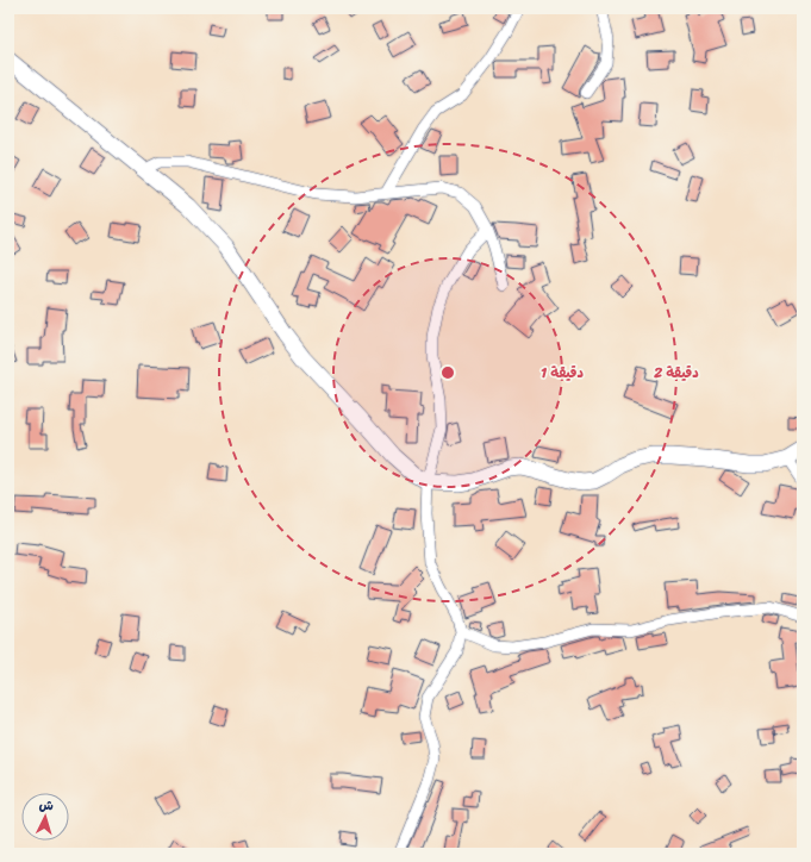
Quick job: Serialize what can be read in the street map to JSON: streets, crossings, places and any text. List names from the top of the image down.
{
  "north": "top",
  "rings": ["1 دقيقة", "2 دقيقة"]
}
